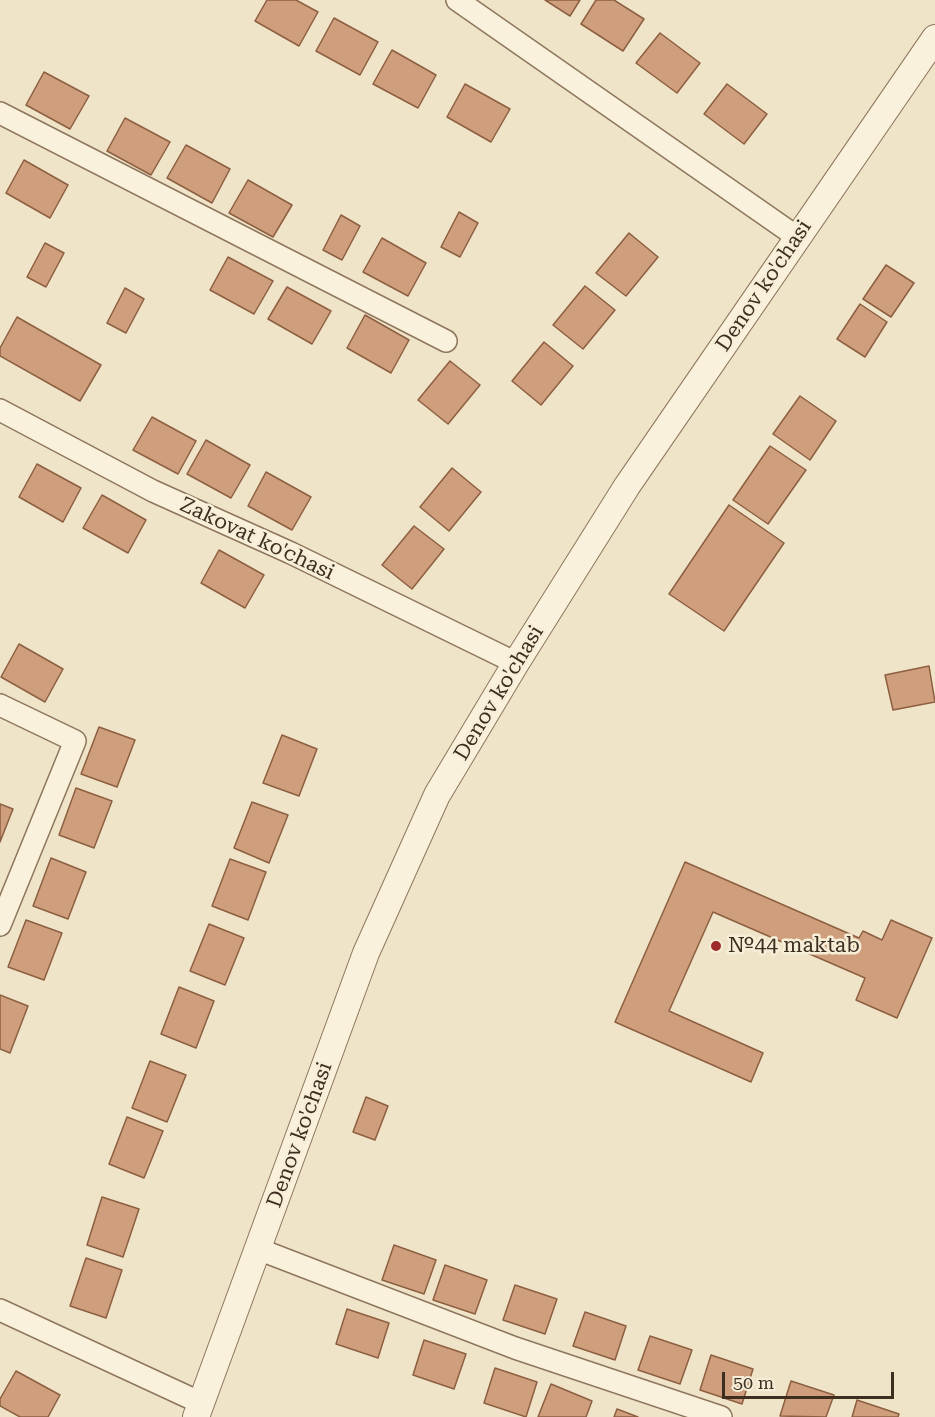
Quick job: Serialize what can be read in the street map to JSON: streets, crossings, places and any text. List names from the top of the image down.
{
  "streets": {
    "street": ["Denov ko'chasi", "Zakovat ko'chasi"]
  },
  "crossings": [
    ["Denov ko'chasi", "Zakovat ko'chasi"]
  ],
  "places": ["№44 maktab"],
  "scale_bar": "50 m"
}
